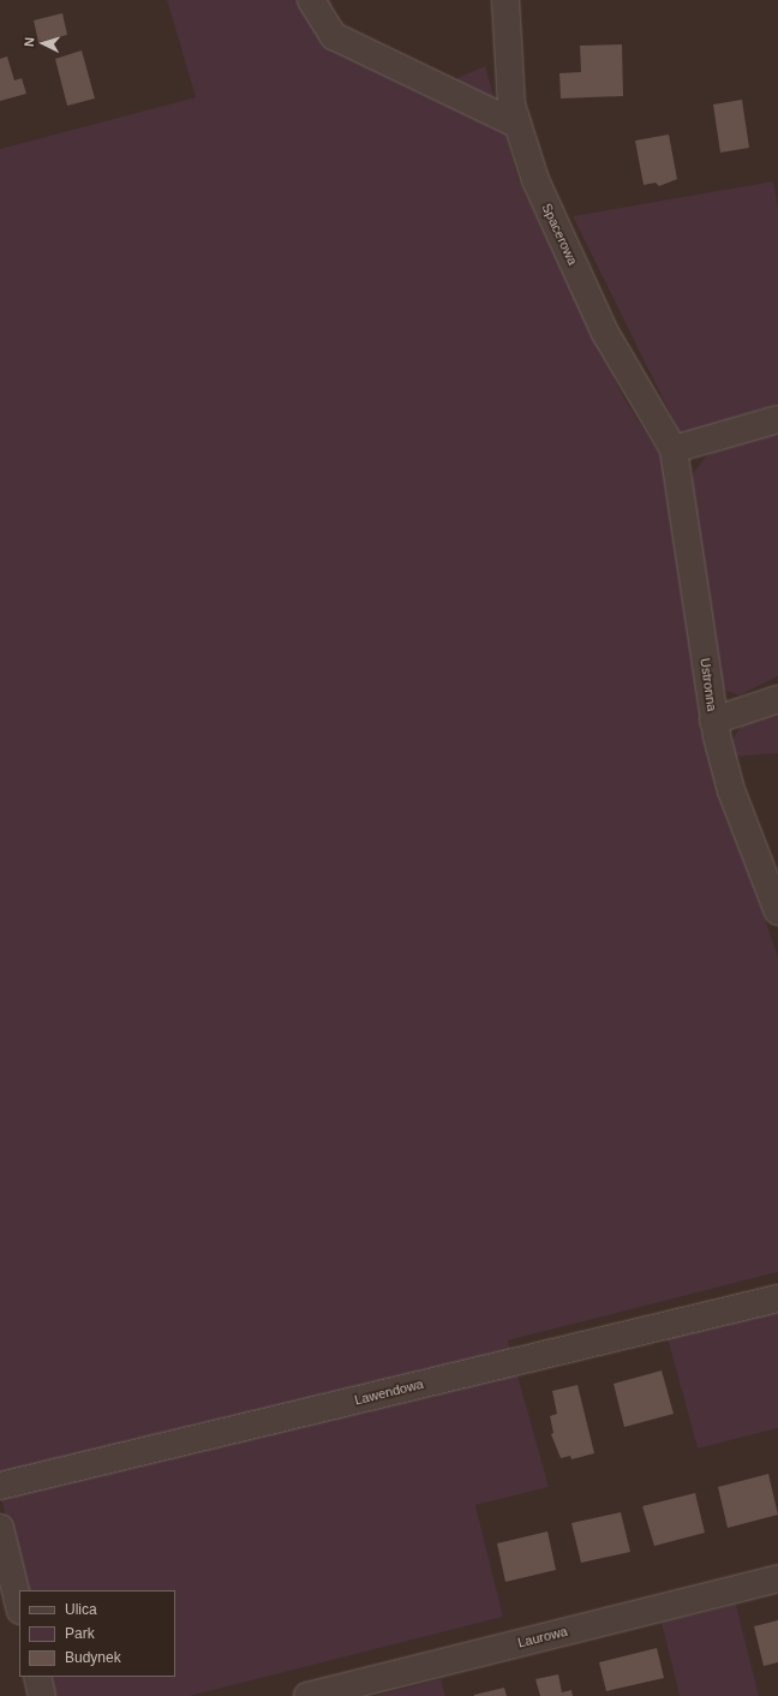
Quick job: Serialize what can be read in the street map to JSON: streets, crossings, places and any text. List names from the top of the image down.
{
  "streets": {
    "street": [
      "Spacerowa",
      "Ustronna",
      "Lawendowa",
      "Laurowa"
    ]
  },
  "crossings": [
    ["Spacerowa", "Ustronna"]
  ],
  "legend": ["Ulica", "Park", "Budynek"],
  "north": "left"
}
